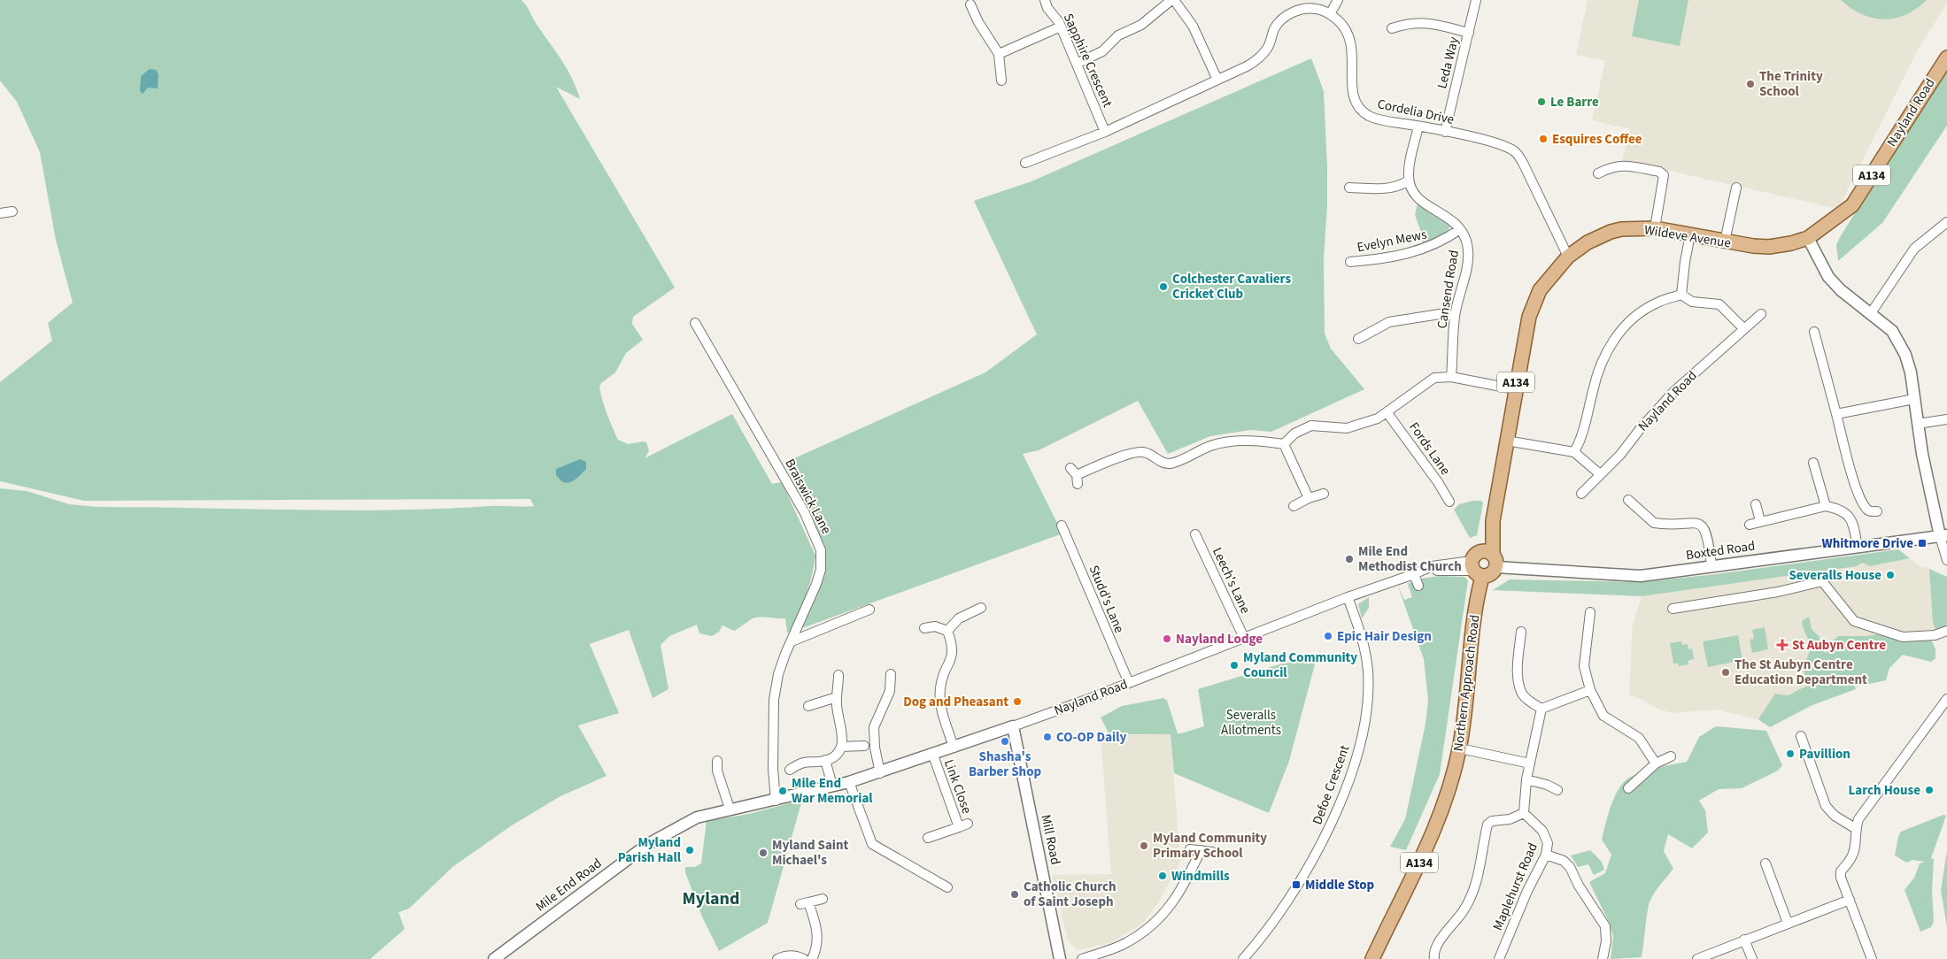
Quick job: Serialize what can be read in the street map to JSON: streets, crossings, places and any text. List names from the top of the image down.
{
  "streets": {
    "main road": [
      "Nayland Road",
      "A134",
      "Wildeve Avenue",
      "Northern Approach Road"
    ],
    "street": [
      "Sapphire Crescent",
      "Leda Way",
      "Cordelia Drive",
      "Evelyn Mews",
      "Cansend Road",
      "Fords Lane",
      "Braiswick Lane",
      "Boxted Road",
      "Leech's Lane",
      "Studd's Lane",
      "Defoe Crescent",
      "Link Close",
      "Mill Road",
      "Mile End Road",
      "Maplehurst Road"
    ]
  },
  "crossings": [
    ["Sapphire Crescent", "Cordelia Drive"],
    ["Leda Way", "Cordelia Drive"],
    ["Cordelia Drive", "Wildeve Avenue"],
    ["Nayland Road", "Wildeve Avenue"],
    ["Nayland Road", "Braiswick Lane"],
    ["Nayland Road", "Leech's Lane"],
    ["Nayland Road", "Studd's Lane"],
    ["Nayland Road", "Northern Approach Road"],
    ["Nayland Road", "Defoe Crescent"],
    ["Nayland Road", "Link Close"],
    ["Nayland Road", "Mill Road"],
    ["Nayland Road", "Mile End Road"],
    ["Wildeve Avenue", "Northern Approach Road"],
    ["Evelyn Mews", "Cansend Road"]
  ],
  "districts": ["Myland"],
  "parks": ["Severalls Allotments"],
  "places": {
    "other": [
      "The Trinity School",
      "Le Barre",
      "Esquires Coffee",
      "Colchester Cavaliers Cricket Club",
      "Mile End Methodist Church",
      "Severalls House",
      "Epic Hair Design",
      "Nayland Lodge",
      "Myland Community Council",
      "The St Aubyn Centre Education Department",
      "Dog and Pheasant",
      "CO-OP Daily",
      "Shasha's Barber Shop",
      "Pavillion",
      "Larch House",
      "Mile End War Memorial",
      "Myland Community Primary School",
      "Myland Parish Hall",
      "Myland Saint Michael's",
      "Windmills",
      "Catholic Church of Saint Joseph"
    ],
    "transit": ["Whitmore Drive", "Middle Stop"],
    "health": ["St Aubyn Centre"]
  }
}
